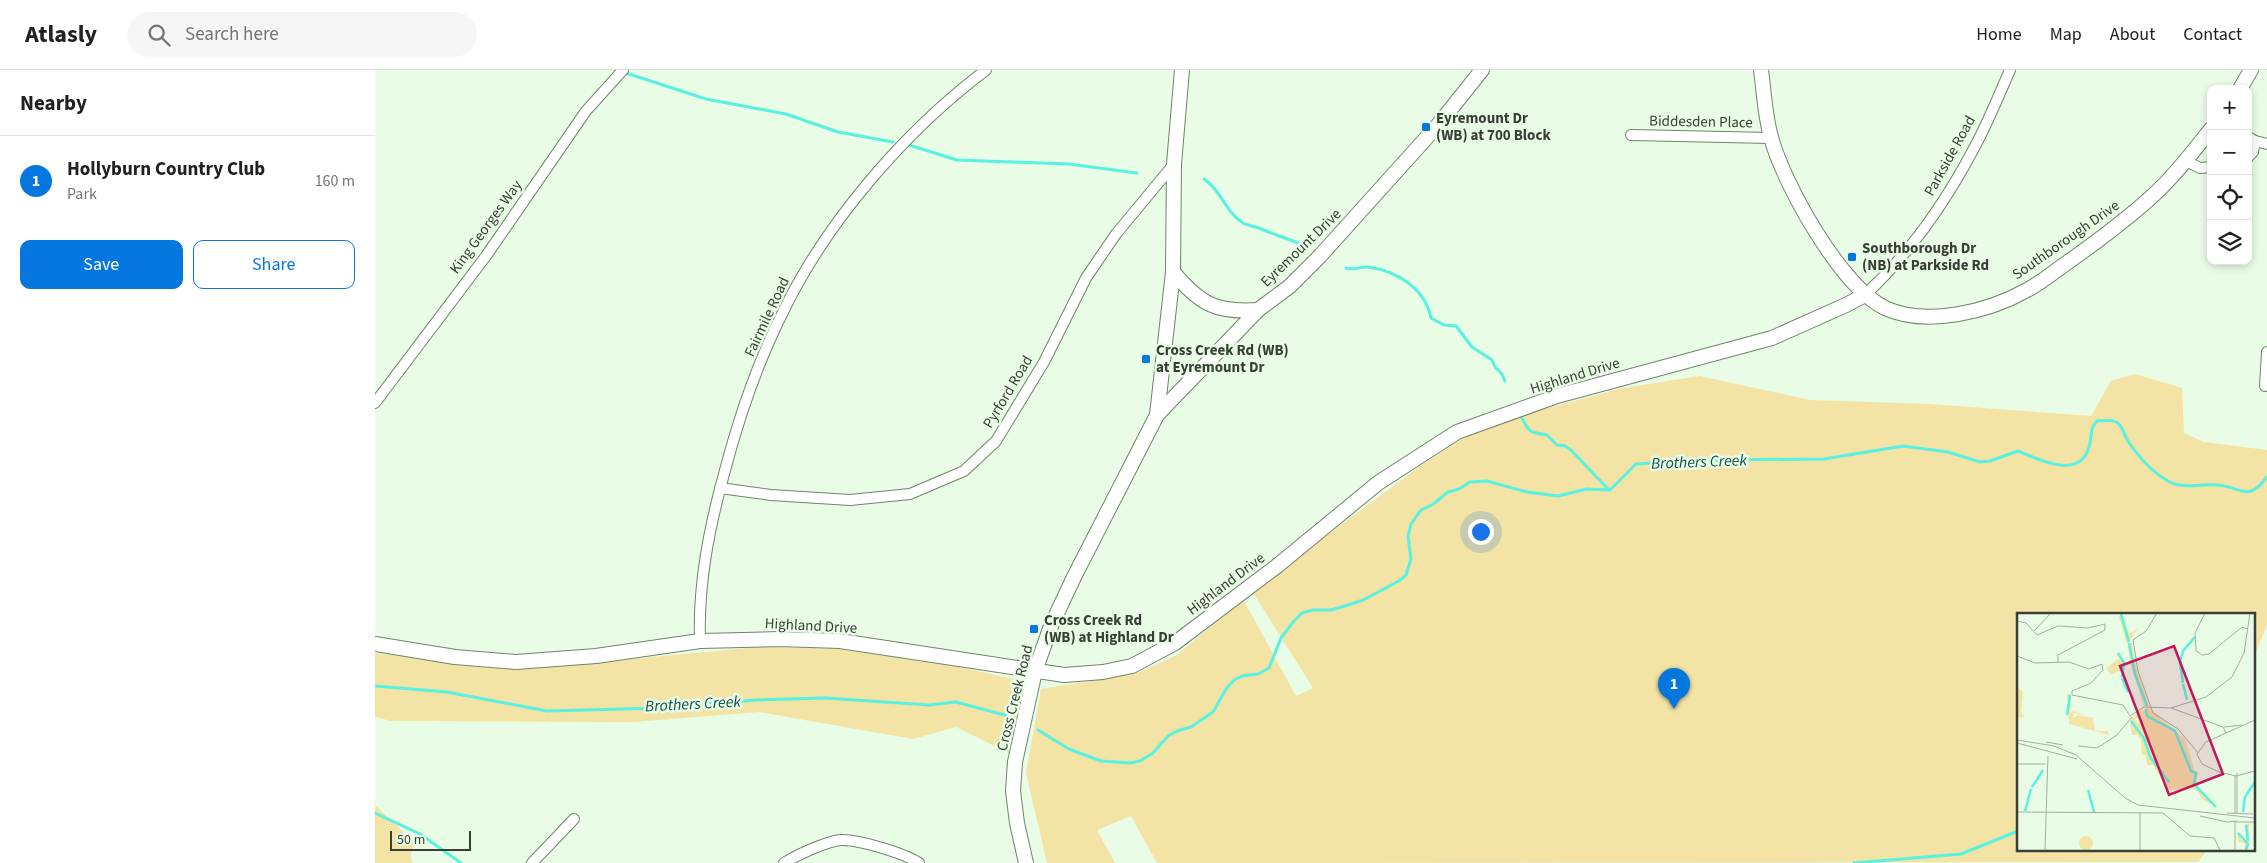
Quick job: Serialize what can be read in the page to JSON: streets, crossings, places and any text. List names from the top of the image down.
{
  "streets": {
    "street": [
      "Biddesden Place",
      "Parkside Road",
      "King Georges Way",
      "Southborough Drive",
      "Eyremount Drive",
      "Fairmile Road",
      "Highland Drive",
      "Pyrford Road",
      "Cross Creek Road"
    ]
  },
  "crossings": [
    ["Biddesden Place", "Southborough Drive"],
    ["Parkside Road", "Southborough Drive"],
    ["Parkside Road", "Highland Drive"],
    ["Southborough Drive", "Highland Drive"],
    ["Eyremount Drive", "Cross Creek Road"],
    ["Fairmile Road", "Highland Drive"],
    ["Fairmile Road", "Pyrford Road"],
    ["Highland Drive", "Cross Creek Road"]
  ],
  "water": ["Brothers Creek"],
  "places": {
    "transit": [
      "Eyremount Dr (WB) at 700 Block",
      "Southborough Dr (NB) at Parkside Rd",
      "Cross Creek Rd (WB) at Eyremount Dr",
      "Cross Creek Rd (WB) at Highland Dr"
    ]
  },
  "scale_bar": "50 m",
  "page": {
    "header": "Atlasly",
    "search": "Search here",
    "nav": [
      "Home",
      "Map",
      "About",
      "Contact"
    ],
    "heading": "Nearby",
    "map_buttons": ["+", "−"],
    "list": [
      {
        "mark": "1",
        "name": "Hollyburn Country Club",
        "note": "Park",
        "value": "160 m"
      }
    ],
    "buttons": ["Save", "Share"],
    "pins": "1",
    "scale": "50 m"
  }
}
